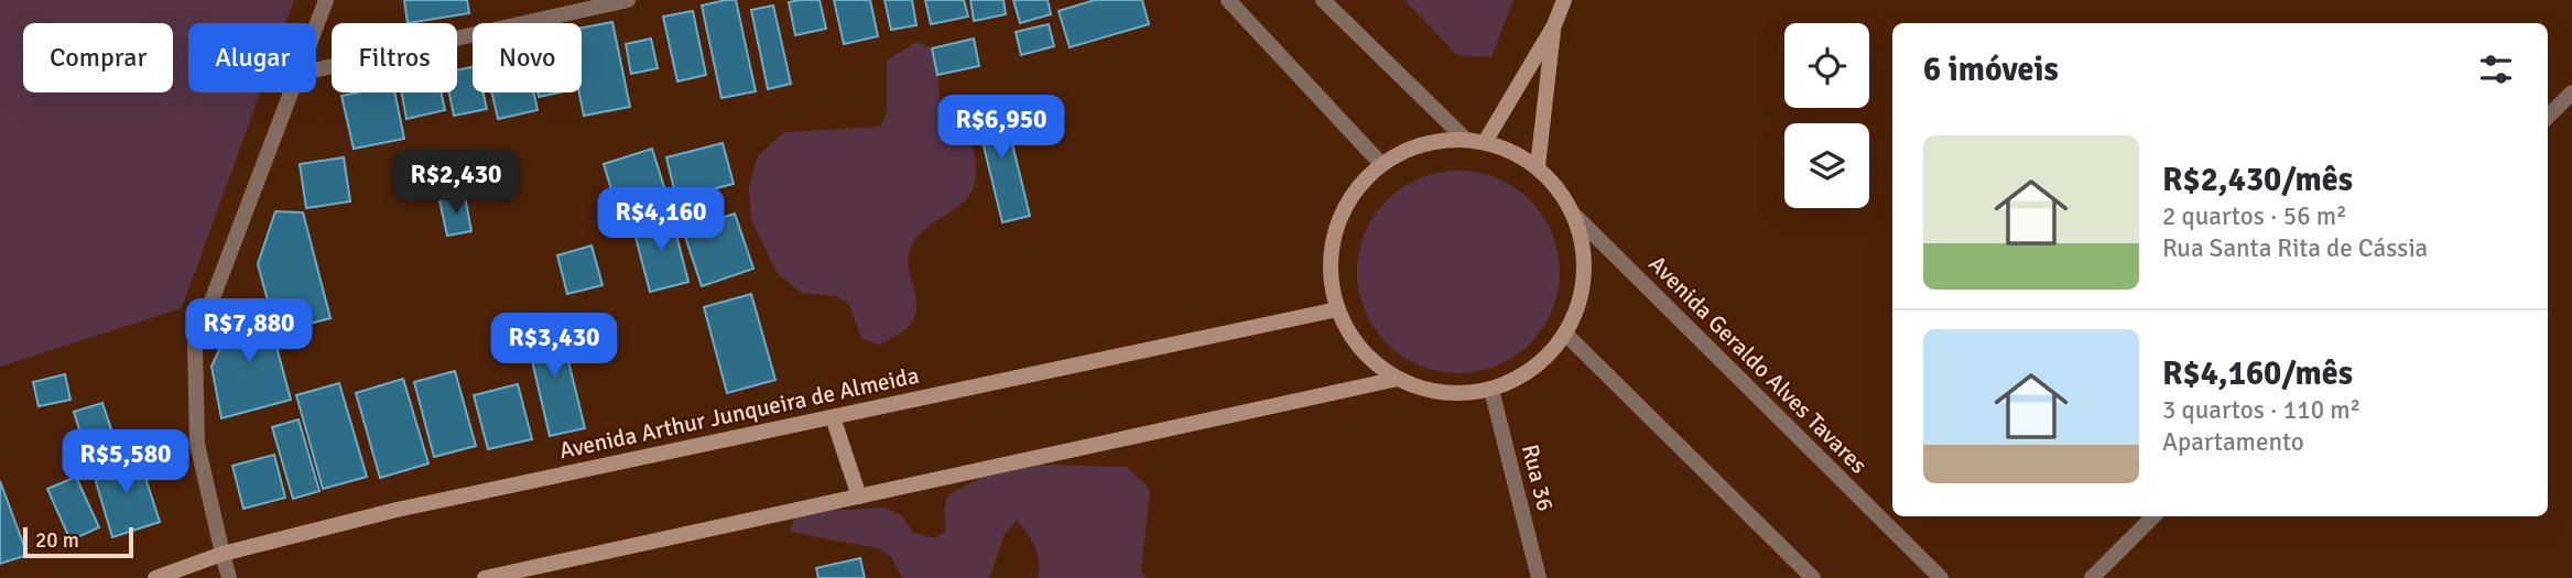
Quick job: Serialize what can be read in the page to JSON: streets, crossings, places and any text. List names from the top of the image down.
{
  "streets": {
    "main road": ["Avenida Arthur Junqueira de Almeida"],
    "street": ["Avenida Geraldo Alves Tavares", "Rua 36"]
  },
  "crossings": [
    ["Avenida Geraldo Alves Tavares", "Avenida Arthur Junqueira de Almeida"],
    ["Avenida Geraldo Alves Tavares", "Rua 36"],
    ["Avenida Arthur Junqueira de Almeida", "Rua 36"]
  ],
  "scale_bar": "20 m",
  "page": {
    "chip": [
      "Comprar",
      "Alugar",
      "Filtros",
      "Novo"
    ],
    "heading": "6 imóveis",
    "price": [
      "R$6,950",
      "R$2,430",
      "R$4,160",
      "R$7,880",
      "R$3,430",
      "R$5,580"
    ],
    "list": [
      {
        "name": "R$2,430/mês",
        "note": "2 quartos · 56 m² · Rua Santa Rita de Cássia"
      },
      {
        "name": "R$4,160/mês",
        "note": "3 quartos · 110 m² · Apartamento"
      }
    ],
    "scale": "20 m"
  }
}
